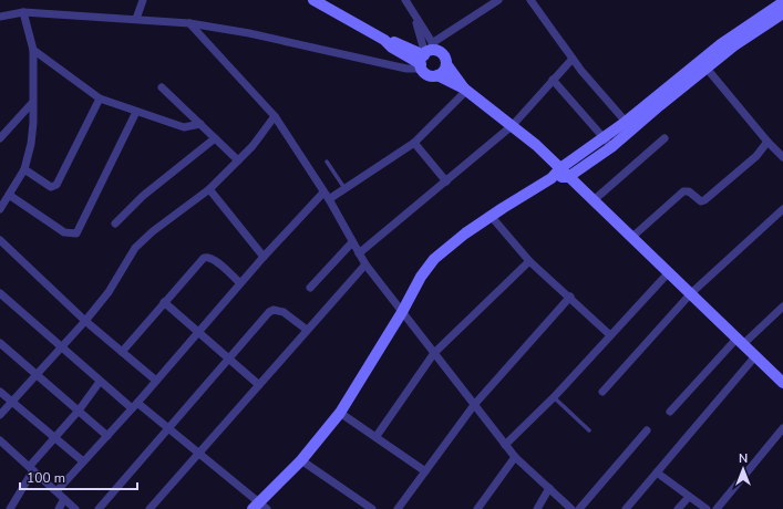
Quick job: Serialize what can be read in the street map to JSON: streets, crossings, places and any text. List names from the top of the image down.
{
  "scale_bar": "100 m",
  "north": "top"
}
